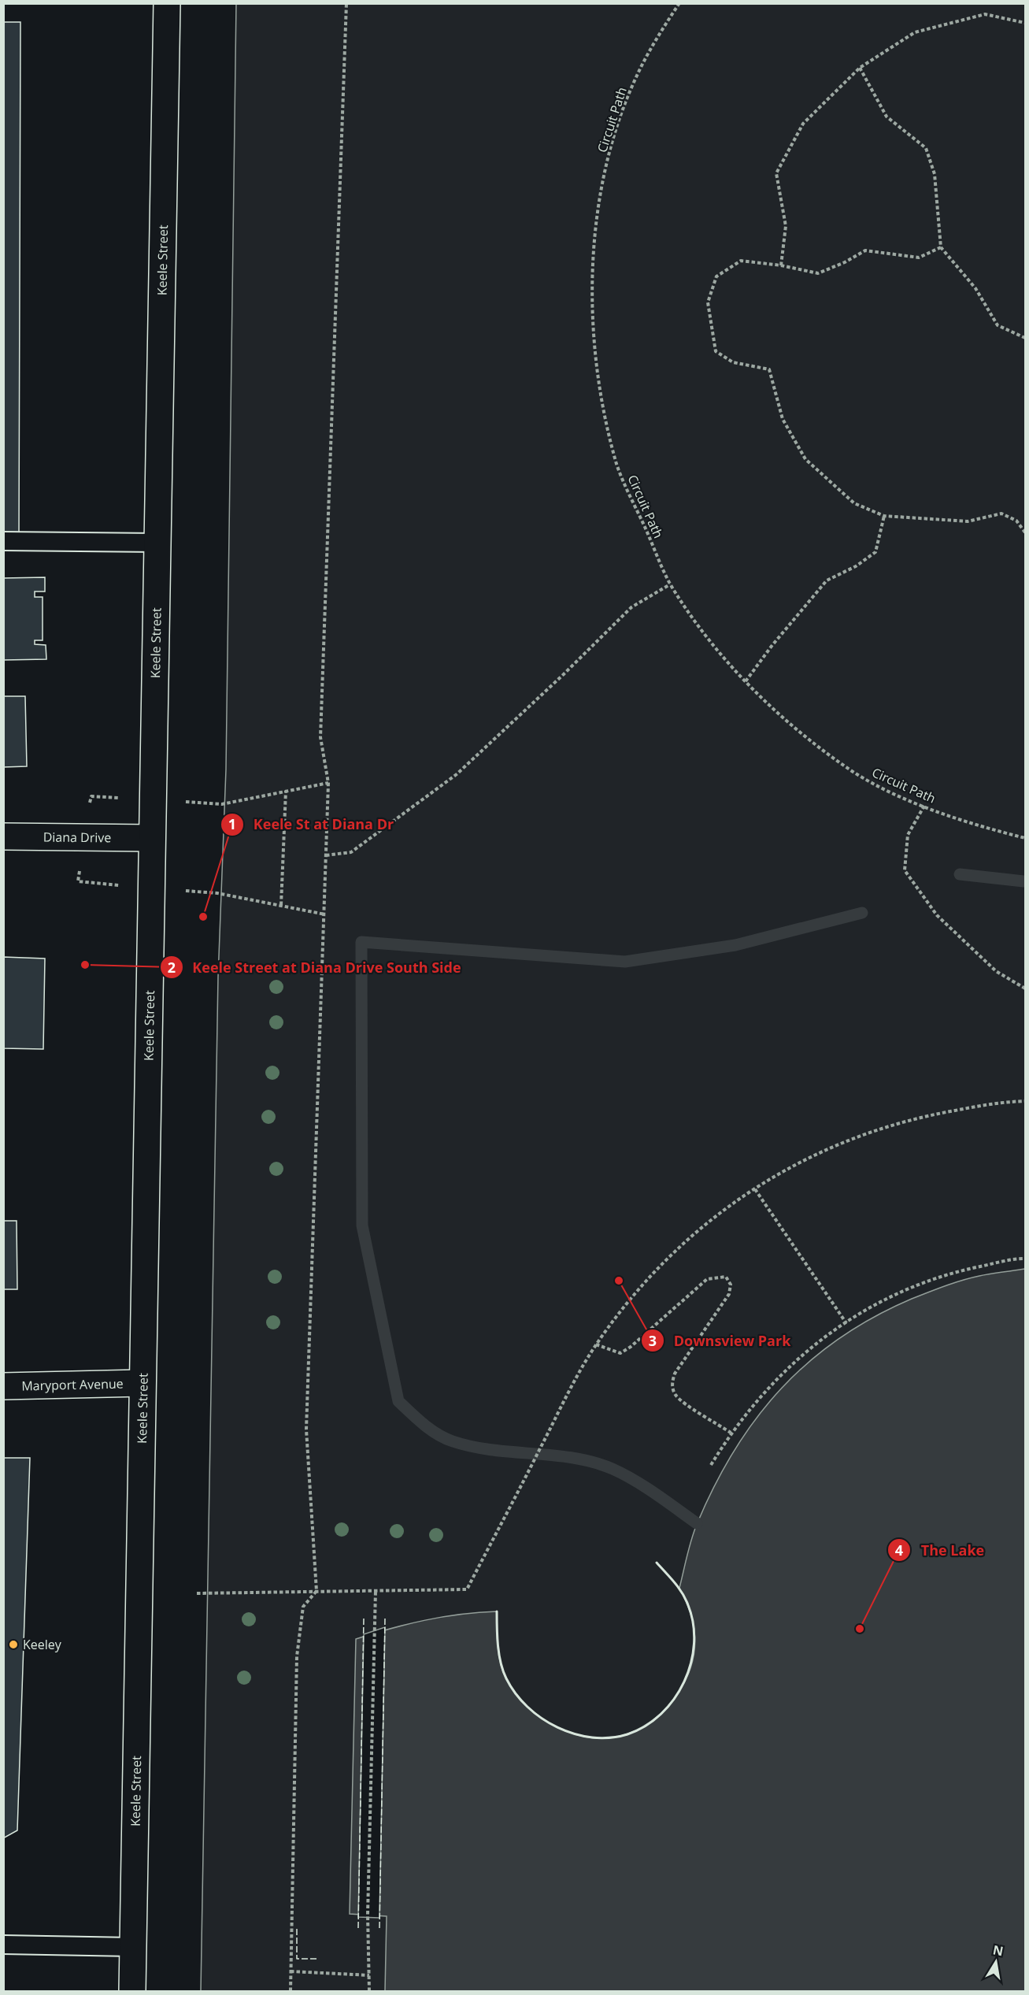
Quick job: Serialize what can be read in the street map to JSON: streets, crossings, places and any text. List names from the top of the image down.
{
  "streets": {
    "main road": ["Keele Street", "Diana Drive", "Maryport Avenue"],
    "path": ["Circuit Path"]
  },
  "crossings": [
    ["Keele Street", "Diana Drive"],
    ["Keele Street", "Maryport Avenue"]
  ],
  "places": [
    "Keele St at Diana Dr",
    "Keele Street at Diana Drive South Side",
    "Downsview Park",
    "The Lake",
    "Keeley"
  ],
  "north": "top"
}
